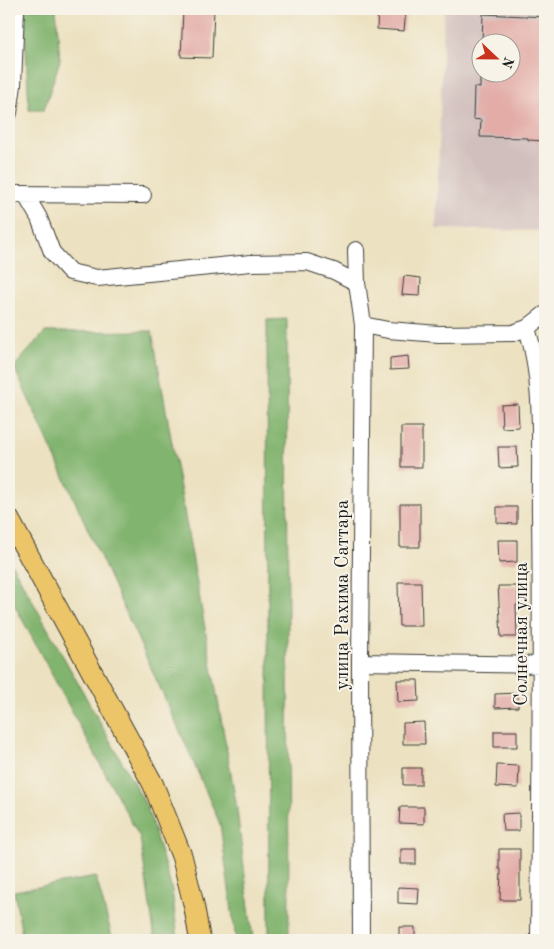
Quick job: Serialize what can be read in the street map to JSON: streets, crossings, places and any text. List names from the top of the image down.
{
  "streets": {
    "street": ["улица Рахима Саттара", "Солнечная улица"]
  },
  "north": "right"
}
